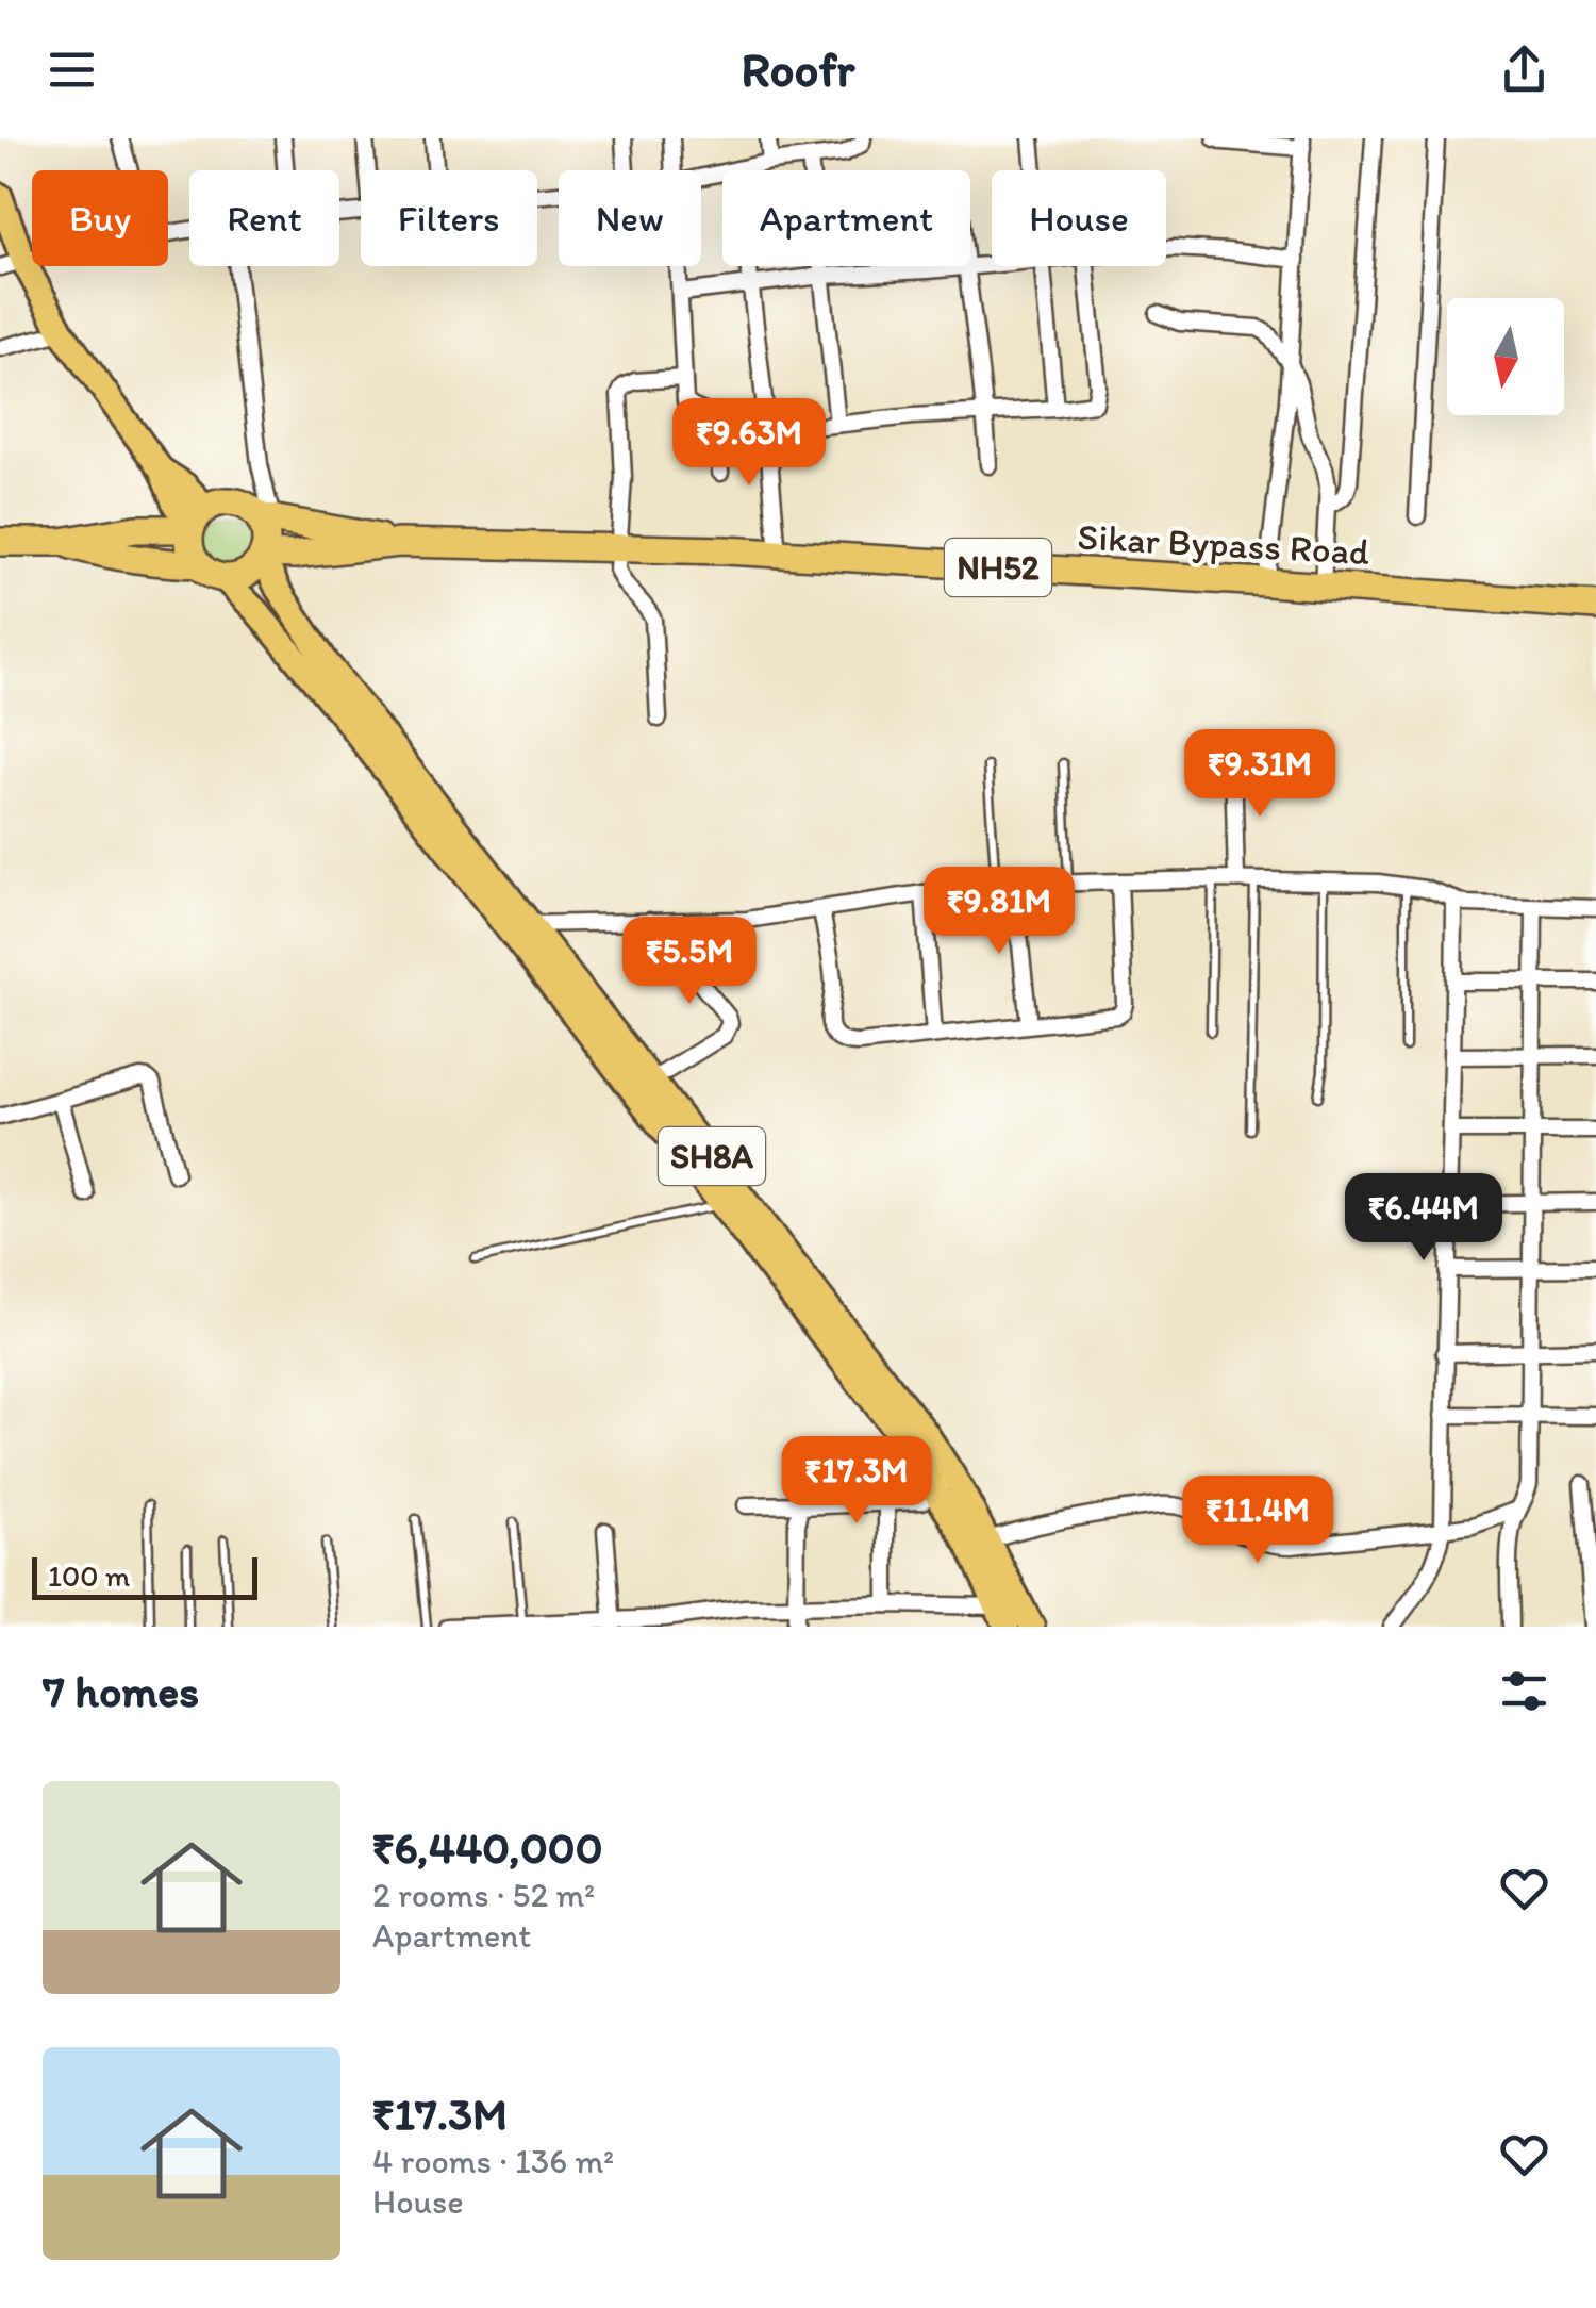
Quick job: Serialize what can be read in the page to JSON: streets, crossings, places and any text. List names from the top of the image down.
{
  "streets": {
    "highway": ["Sikar Bypass Road", "NH52"],
    "main road": ["SH8A"]
  },
  "crossings": [
    ["Sikar Bypass Road", "SH8A"]
  ],
  "scale_bar": "100 m",
  "north": "bottom",
  "page": {
    "header": "Roofr",
    "chip": [
      "Buy",
      "Rent",
      "Filters",
      "New",
      "Apartment",
      "House"
    ],
    "price": [
      "₹9.63M",
      "₹9.31M",
      "₹9.81M",
      "₹5.5M",
      "₹6.44M",
      "₹17.3M",
      "₹11.4M"
    ],
    "scale": "100 m",
    "heading": "7 homes",
    "list": [
      {
        "name": "₹6,440,000",
        "note": "2 rooms · 52 m² · Apartment"
      },
      {
        "name": "₹17.3M",
        "note": "4 rooms · 136 m² · House"
      }
    ]
  }
}
